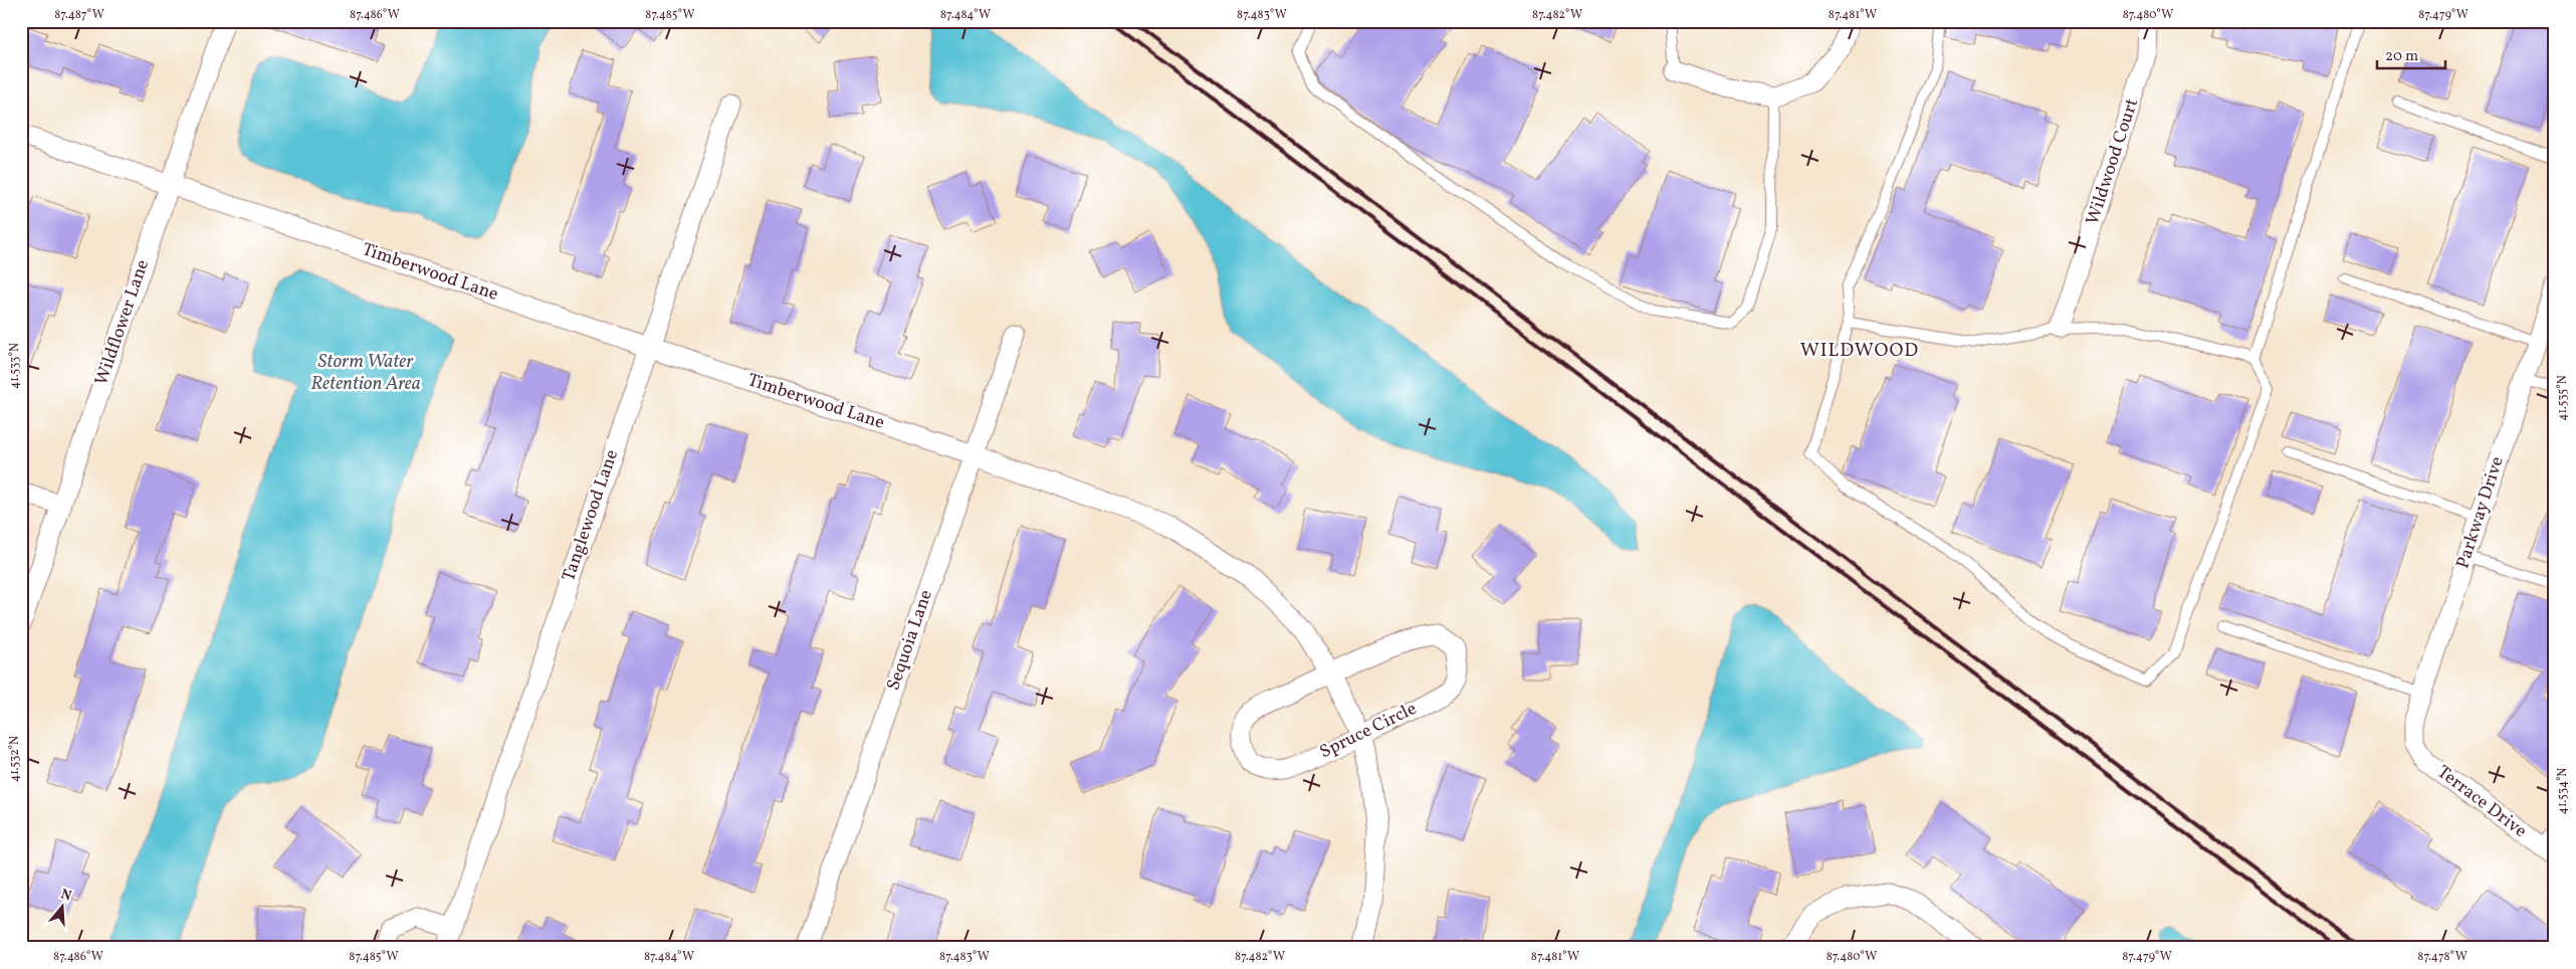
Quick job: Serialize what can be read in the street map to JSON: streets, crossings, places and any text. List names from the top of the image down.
{
  "streets": {
    "street": [
      "Wildwood Court",
      "Timberwood Lane",
      "Wildflower Lane",
      "Parkway Drive",
      "Tanglewood Lane",
      "Sequoia Lane",
      "Spruce Circle",
      "Terrace Drive"
    ]
  },
  "crossings": [
    ["Timberwood Lane", "Wildflower Lane"],
    ["Timberwood Lane", "Tanglewood Lane"],
    ["Timberwood Lane", "Sequoia Lane"],
    ["Timberwood Lane", "Spruce Circle"],
    ["Parkway Drive", "Terrace Drive"]
  ],
  "districts": ["WILDWOOD"],
  "water": ["Storm Water Retention Area"],
  "scale_bar": "20 m",
  "north": "top",
  "coordinates": [
    "87.487°W",
    "87.486°W",
    "87.485°W",
    "87.484°W",
    "87.483°W",
    "87.482°W",
    "87.481°W",
    "87.480°W",
    "87.479°W",
    "41.533°N",
    "41.535°N",
    "41.532°N",
    "41.534°N",
    "87.478°W"
  ]
}
